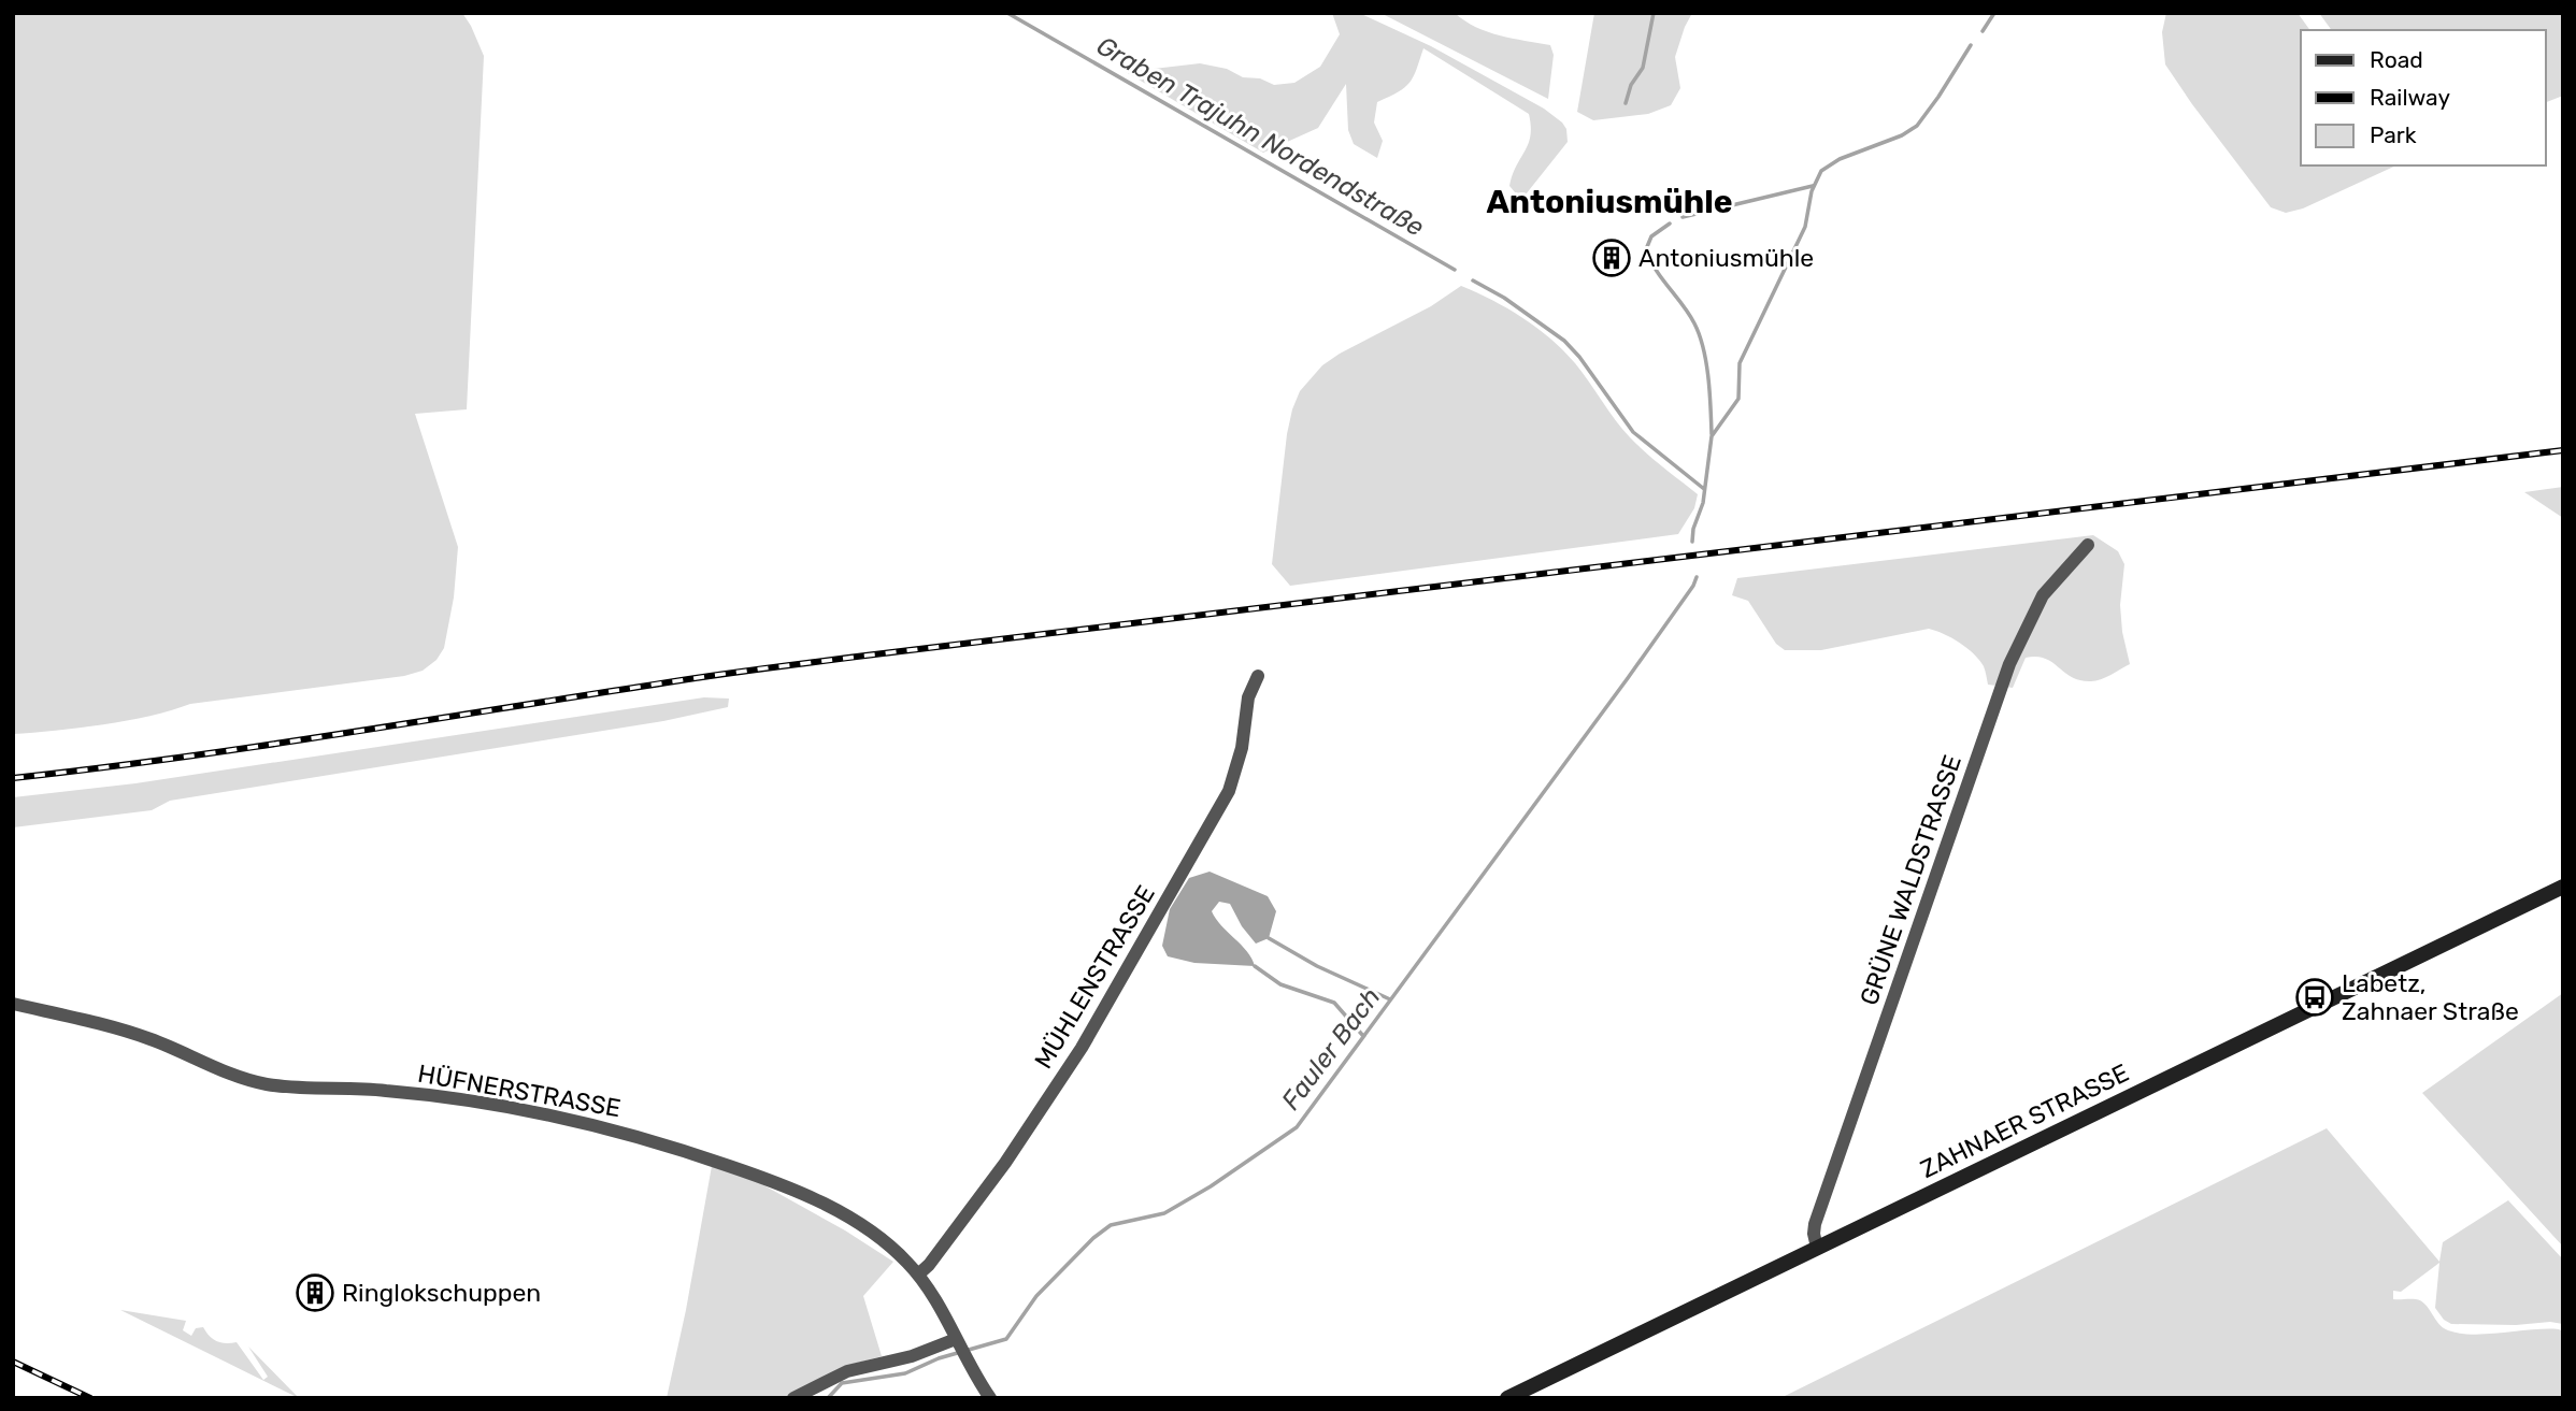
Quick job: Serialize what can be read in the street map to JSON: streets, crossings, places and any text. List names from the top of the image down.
{
  "streets": {
    "main road": ["ZAHNAER STRASSE"],
    "street": ["GRÜNE WALDSTRASSE", "MÜHLENSTRASSE", "HÜFNERSTRASSE"]
  },
  "crossings": [
    ["GRÜNE WALDSTRASSE", "ZAHNAER STRASSE"],
    ["MÜHLENSTRASSE", "HÜFNERSTRASSE"]
  ],
  "districts": ["Antoniusmühle"],
  "water": ["Graben Trajuhn Nordendstraße", "Fauler Bach"],
  "places": {
    "building": ["Antoniusmühle", "Ringlokschuppen"],
    "bus stop": ["Labetz, Zahnaer Straße"]
  },
  "legend": ["Road", "Railway", "Park"]
}
